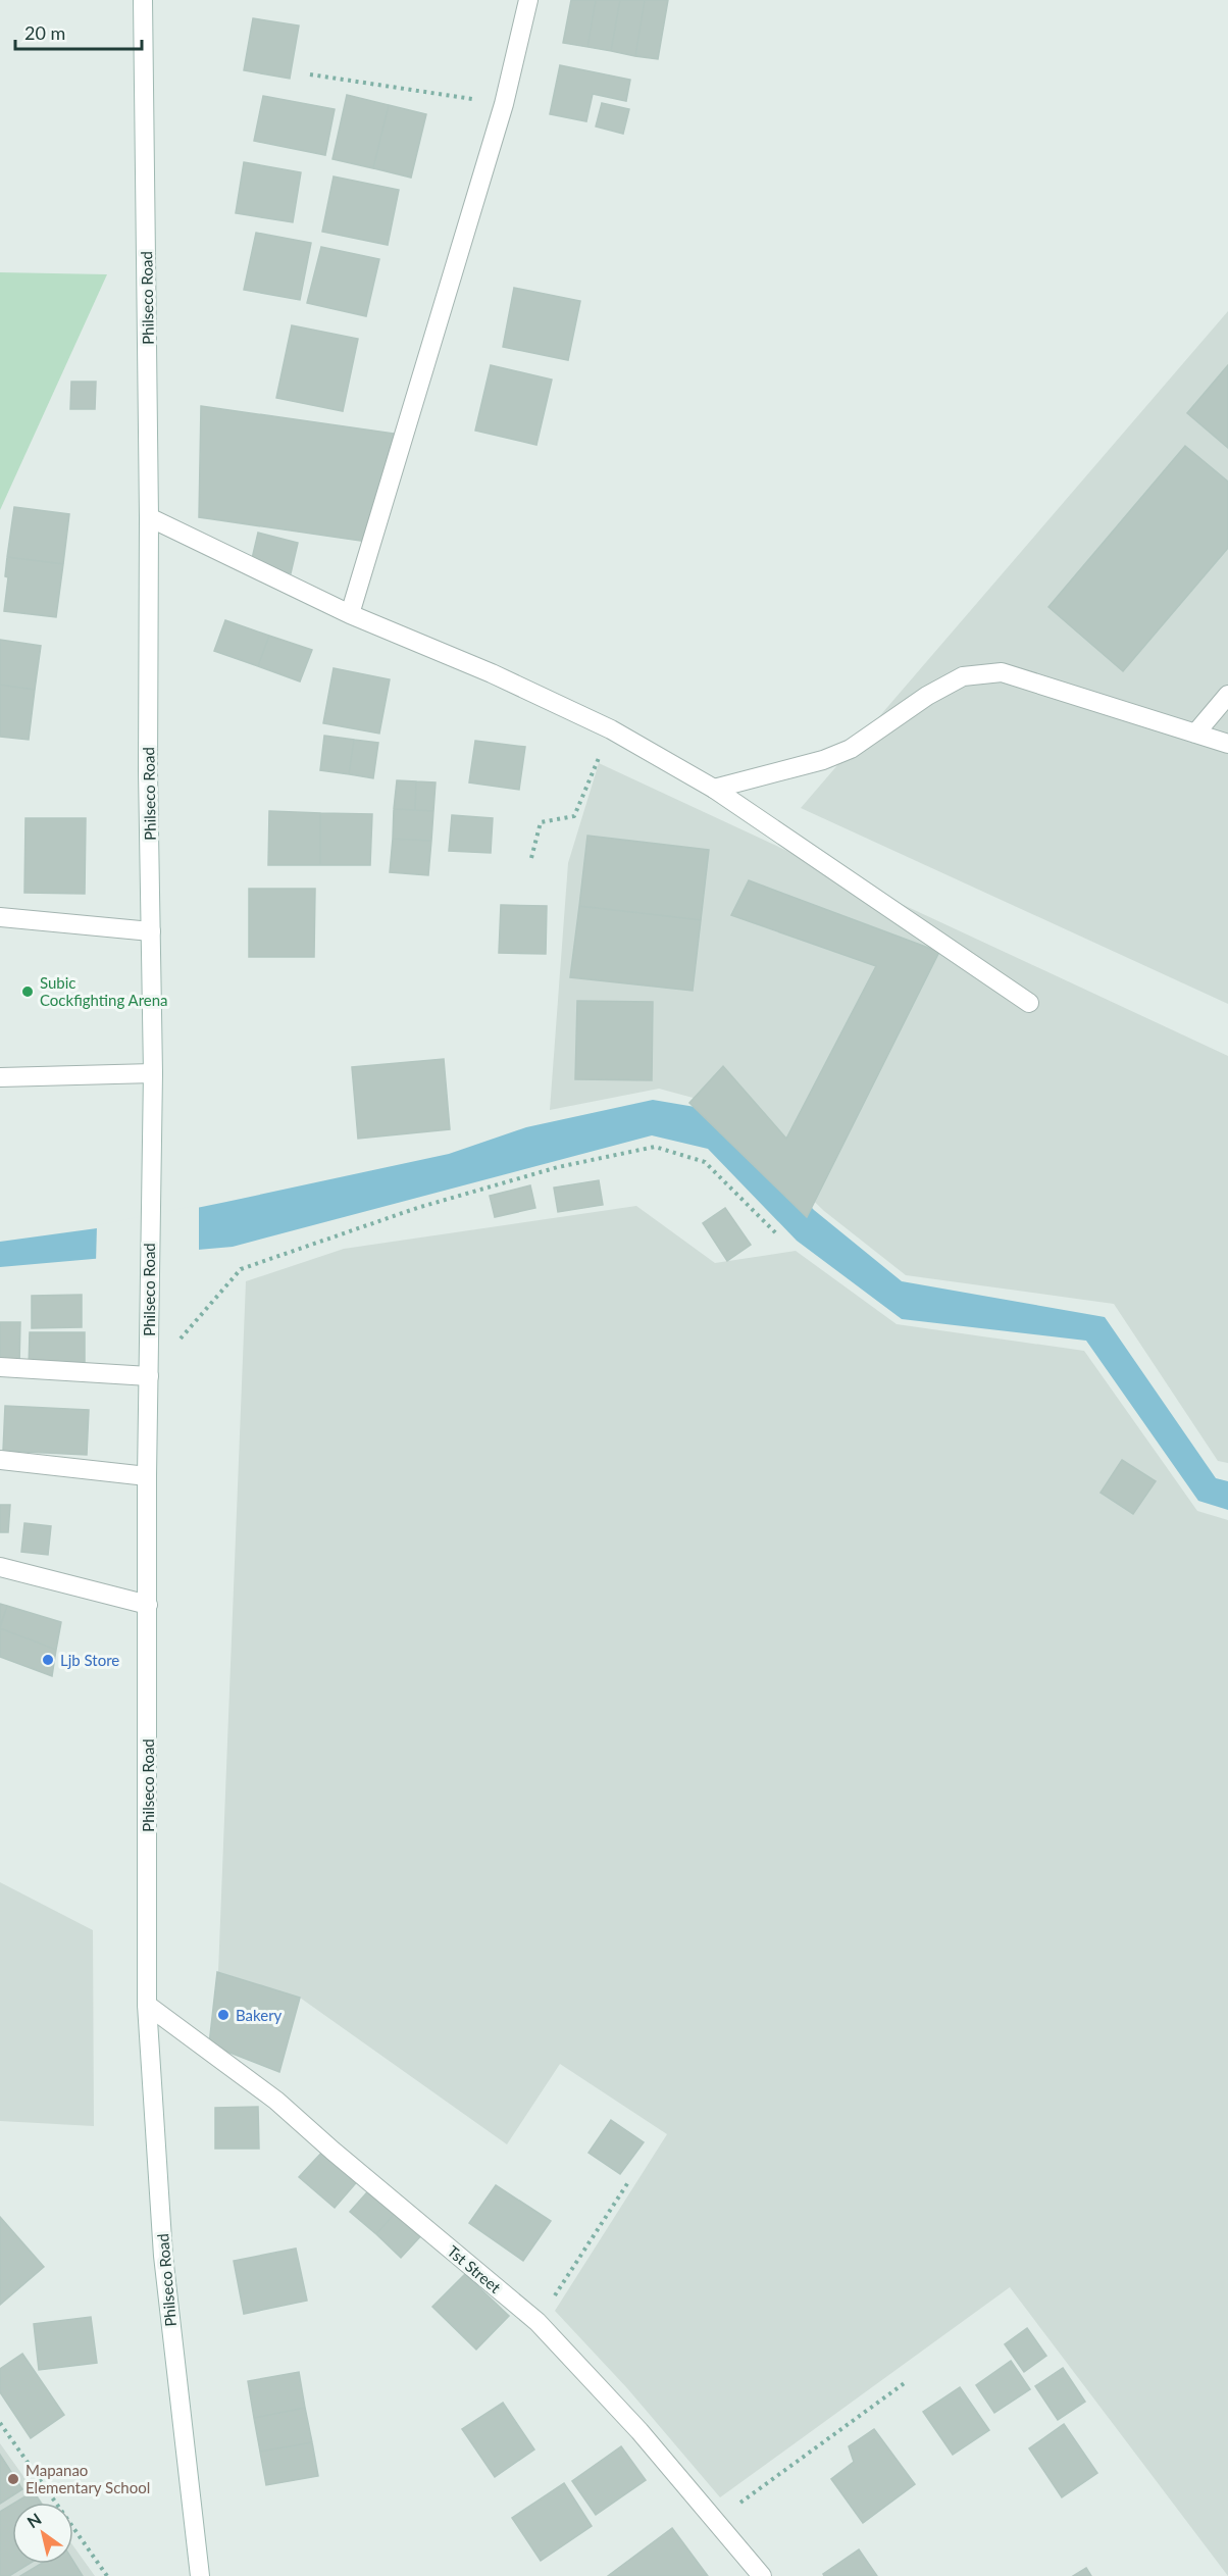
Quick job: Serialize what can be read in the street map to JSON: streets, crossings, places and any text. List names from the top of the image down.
{
  "streets": {
    "street": ["Philseco Road", "Tst Street"]
  },
  "crossings": [
    ["Philseco Road", "Tst Street"]
  ],
  "places": [
    "Subic Cockfighting Arena",
    "Ljb Store",
    "Bakery",
    "Mapanao Elementary School"
  ],
  "scale_bar": "20 m",
  "north": "top left"
}
